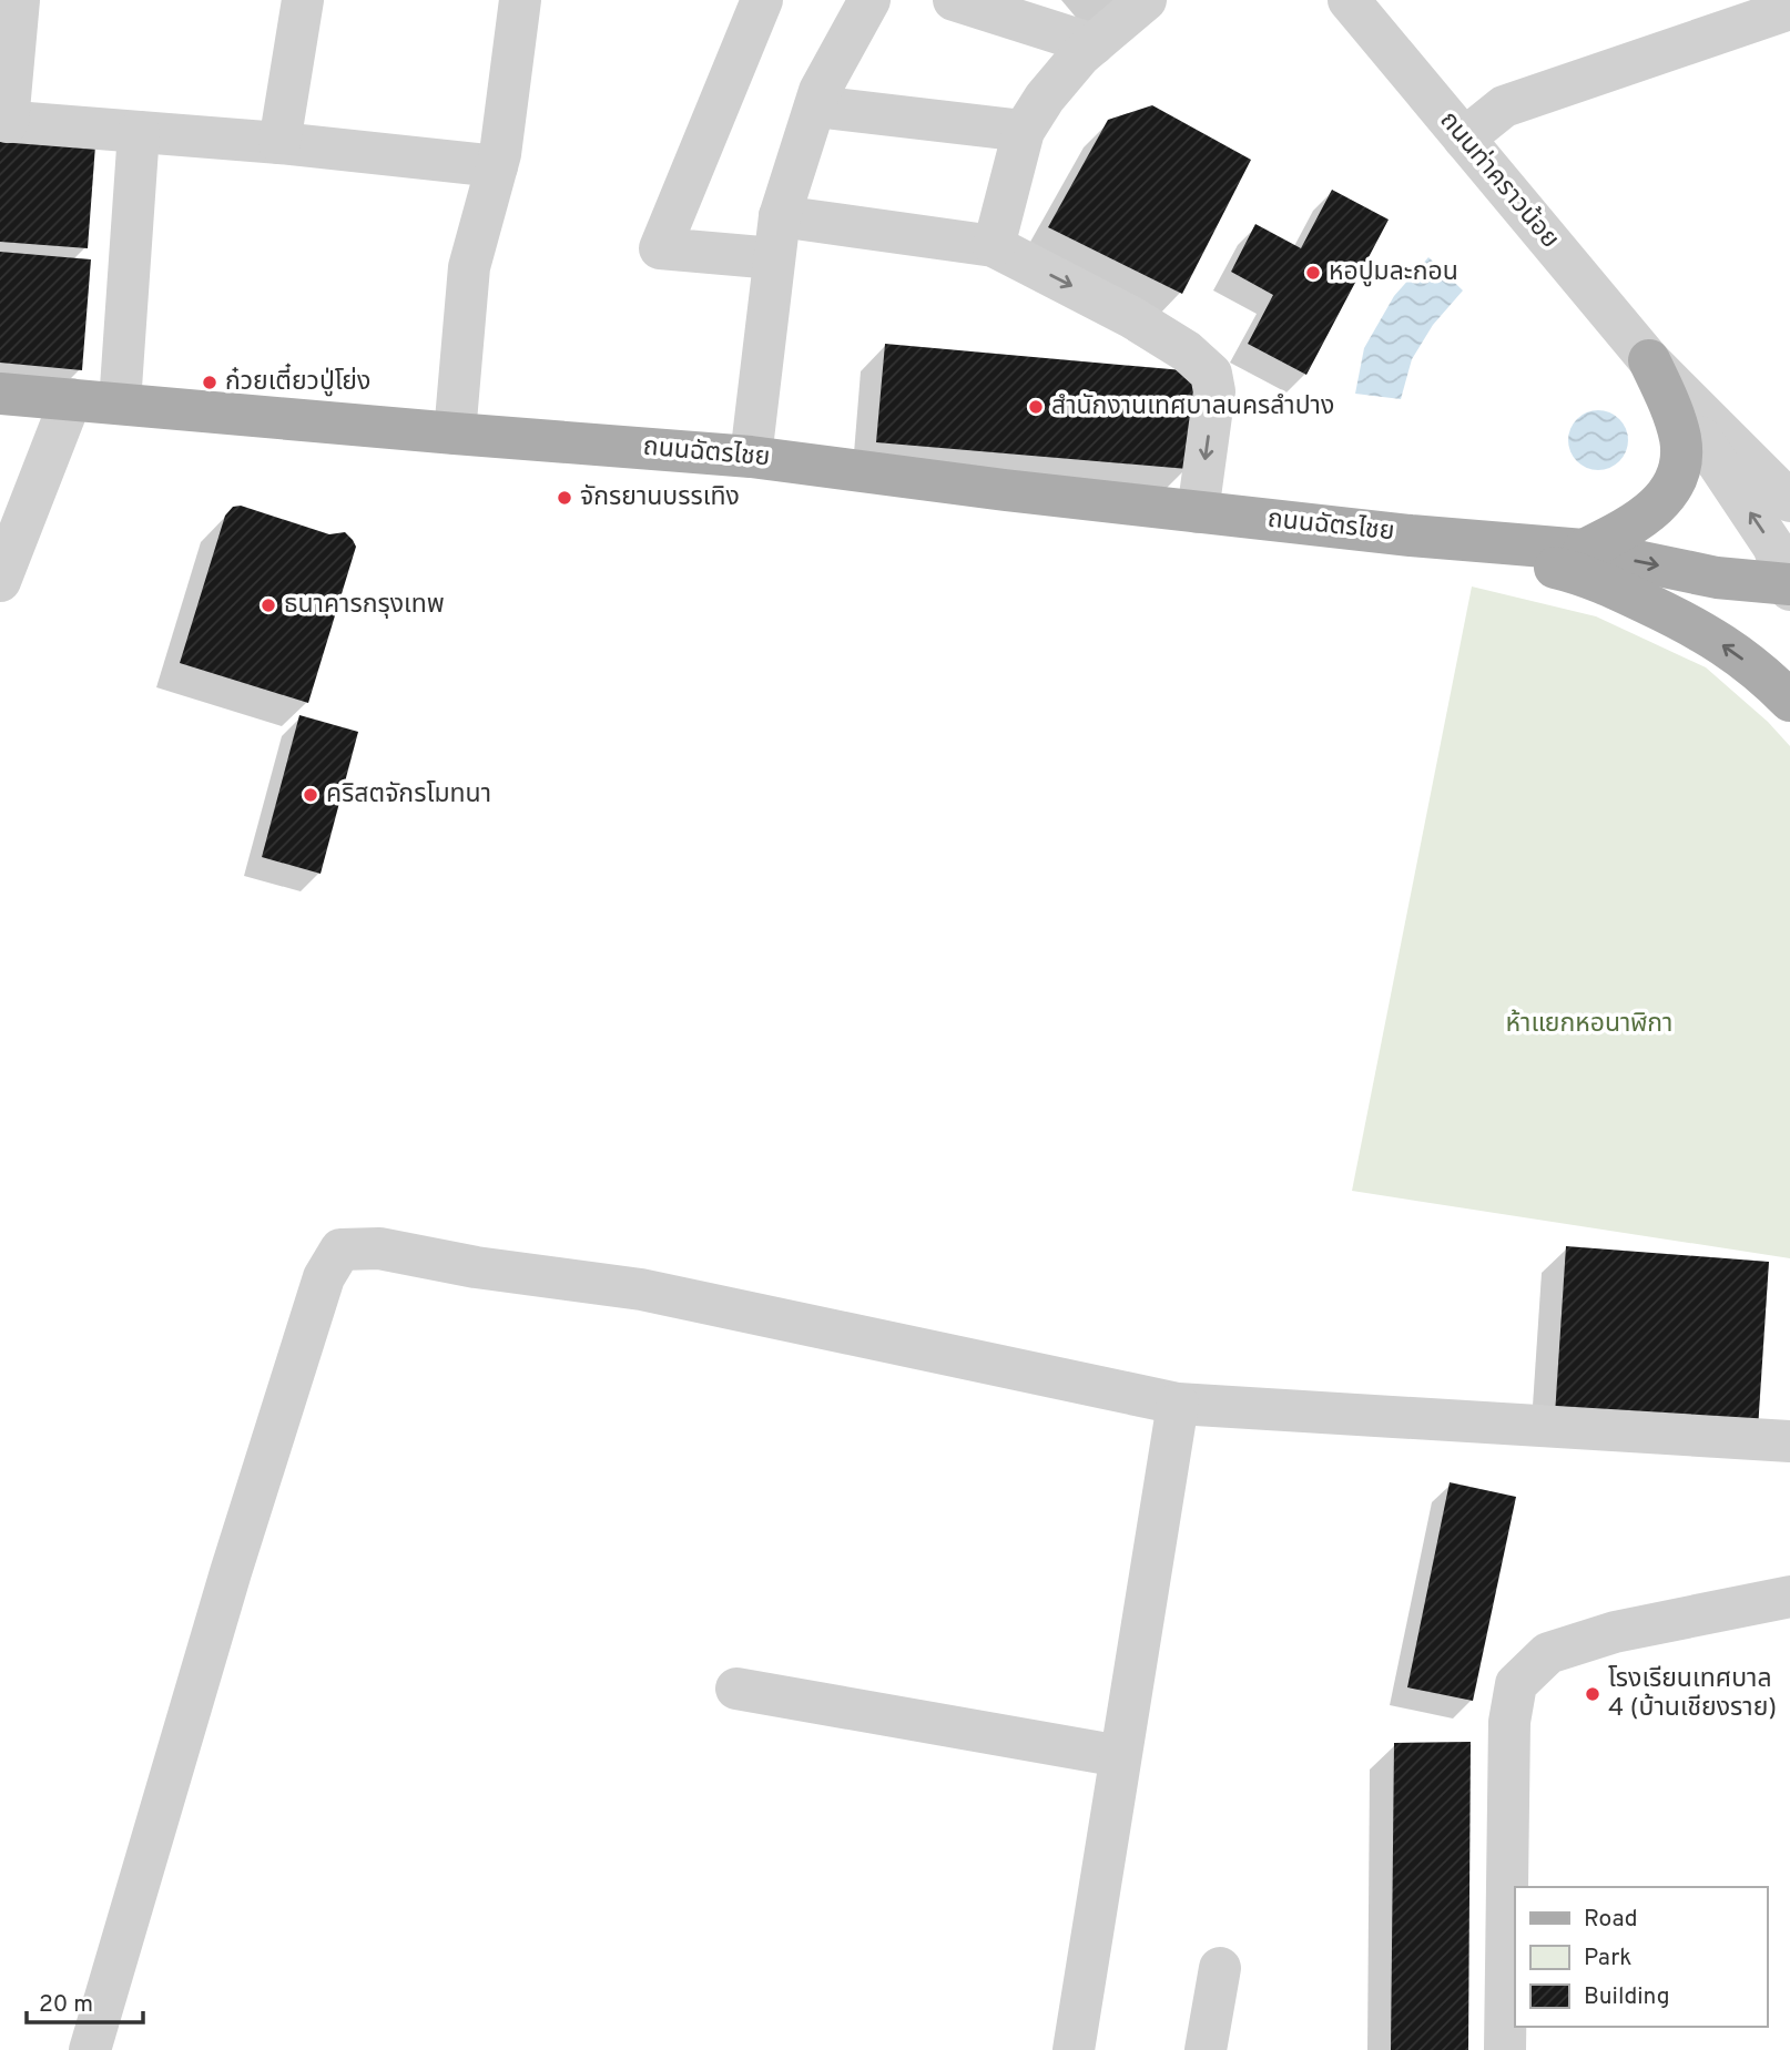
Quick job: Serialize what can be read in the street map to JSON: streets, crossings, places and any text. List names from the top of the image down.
{
  "streets": {
    "main road": ["ถนนฉัตรไชย"],
    "street": ["ถนนท่าคราวน้อย"]
  },
  "crossings": [
    ["ถนนท่าคราวน้อย", "ถนนฉัตรไชย"]
  ],
  "parks": ["ห้าแยกหอนาฬิกา"],
  "places": [
    "หอปูมละกอน",
    "ก๋วยเตี๋ยวปู่โย่ง",
    "สำนักงานเทศบาลนครลำปาง",
    "จักรยานบรรเทิง",
    "ธนาคารกรุงเทพ",
    "คริสตจักรโมทนา",
    "โรงเรียนเทศบาล 4 (บ้านเชียงราย)"
  ],
  "legend": ["Road", "Park", "Building"],
  "scale_bar": "20 m"
}
